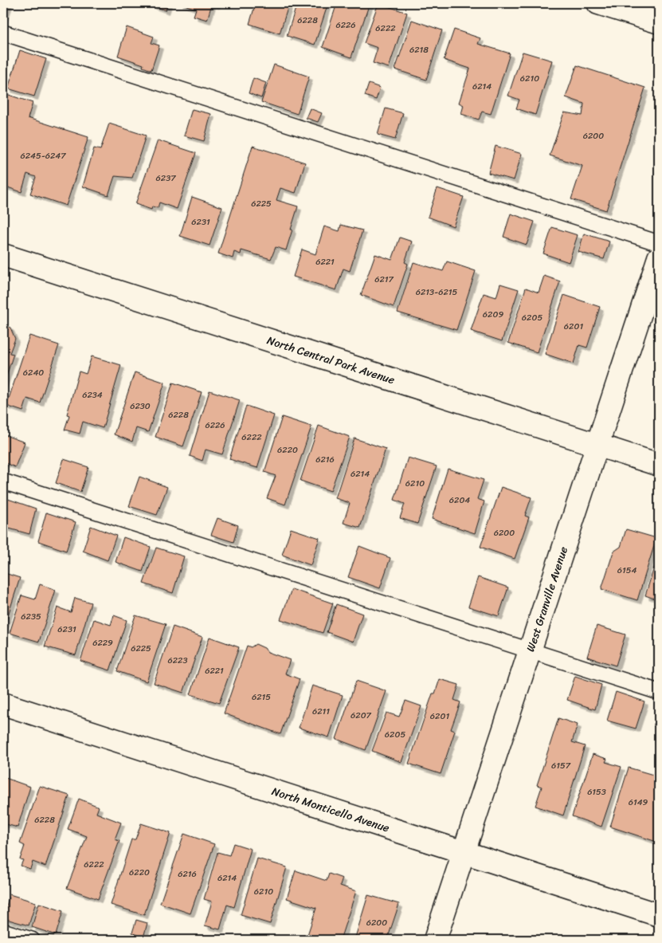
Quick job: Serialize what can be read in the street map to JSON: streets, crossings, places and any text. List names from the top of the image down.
{
  "streets": {
    "street": ["North Central Park Avenue", "West Granville Avenue", "North Monticello Avenue"]
  },
  "crossings": [
    ["North Central Park Avenue", "West Granville Avenue"],
    ["West Granville Avenue", "North Monticello Avenue"]
  ],
  "house_numbers": [
    "6228",
    "6226",
    "6222",
    "6218",
    "6210",
    "6214",
    "6200",
    "6245-6247",
    "6237",
    "6225",
    "6231",
    "6221",
    "6217",
    "6213-6215",
    "6209",
    "6205",
    "6201",
    "6240",
    "6234",
    "6230",
    "6228",
    "6226",
    "6222",
    "6220",
    "6216",
    "6214",
    "6210",
    "6204",
    "6200",
    "6154",
    "6235",
    "6231",
    "6229",
    "6225",
    "6223",
    "6221",
    "6215",
    "6211",
    "6207",
    "6201",
    "6205",
    "6157",
    "6153",
    "6149",
    "6228",
    "6222",
    "6220",
    "6216",
    "6214",
    "6210",
    "6200"
  ]
}
